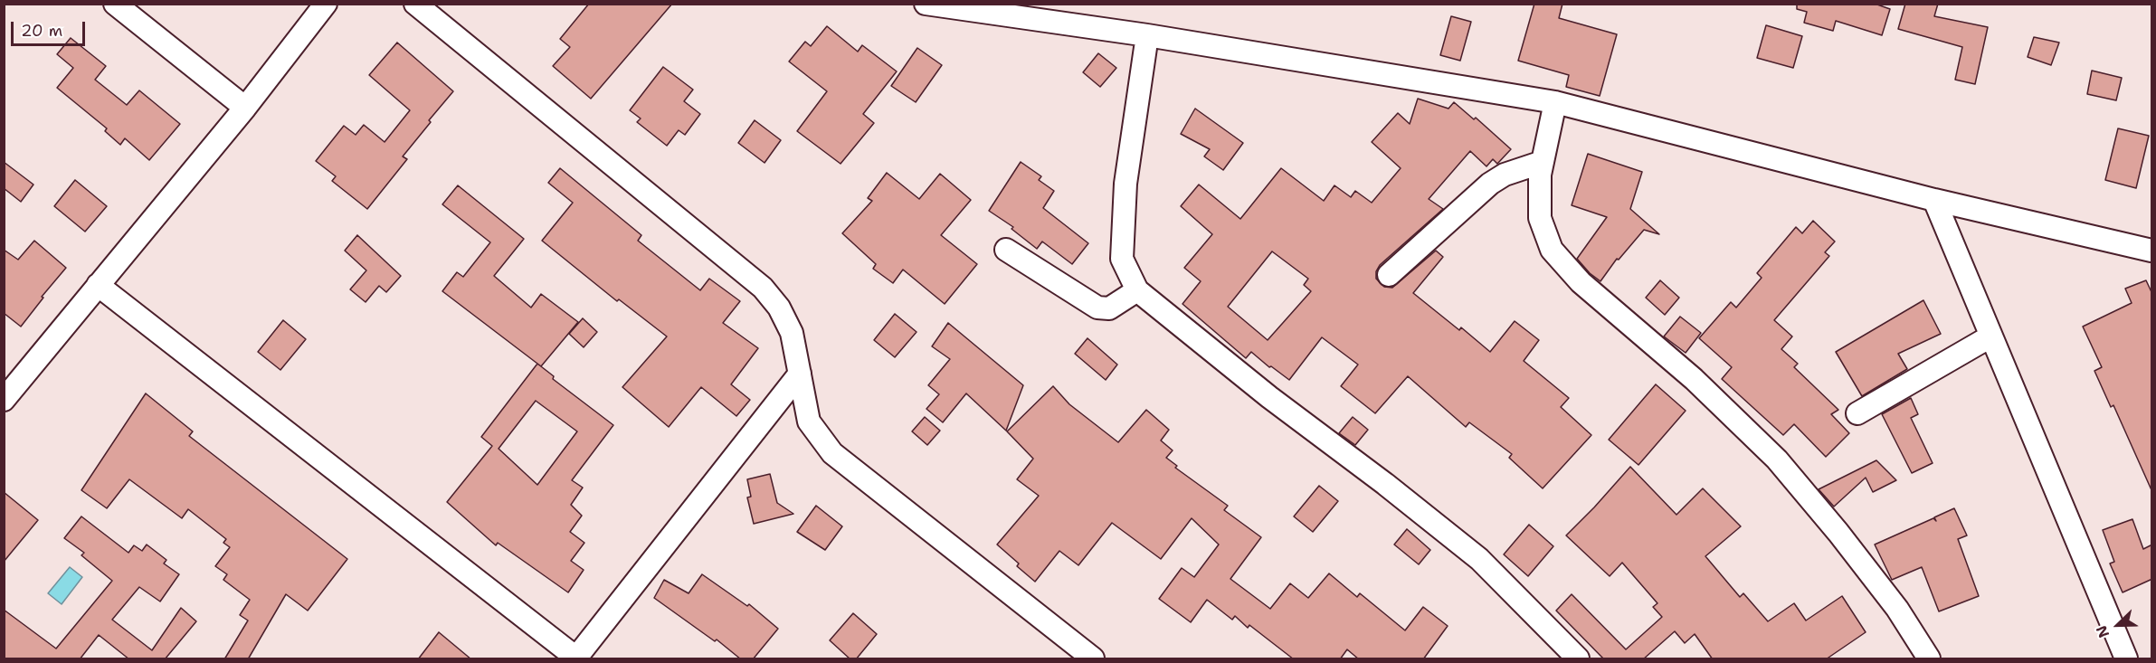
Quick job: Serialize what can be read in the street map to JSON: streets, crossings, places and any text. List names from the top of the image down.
{
  "scale_bar": "20 m",
  "north": "bottom left"
}
